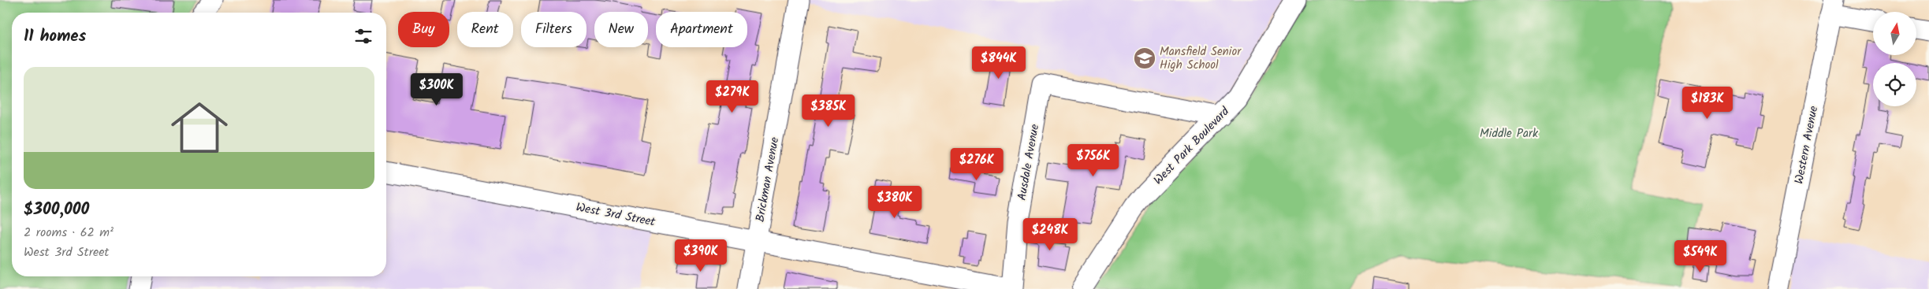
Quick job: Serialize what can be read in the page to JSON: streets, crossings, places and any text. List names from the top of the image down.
{
  "streets": {
    "street": [
      "Western Avenue",
      "West Park Boulevard",
      "Ausdale Avenue",
      "Brickman Avenue",
      "West 3rd Street"
    ]
  },
  "crossings": [
    ["West Park Boulevard", "Ausdale Avenue"],
    ["Ausdale Avenue", "West 3rd Street"],
    ["Brickman Avenue", "West 3rd Street"]
  ],
  "parks": ["Middle Park"],
  "places": {
    "school or university": ["Mansfield Senior High School"]
  },
  "north": "top",
  "page": {
    "chip": [
      "Buy",
      "Rent",
      "Filters",
      "New",
      "Apartment"
    ],
    "heading": "11 homes",
    "price": [
      "$844K",
      "$300K",
      "$279K",
      "$183K",
      "$385K",
      "$756K",
      "$276K",
      "$380K",
      "$248K",
      "$390K",
      "$549K"
    ],
    "list": [
      {
        "name": "$300,000",
        "note": "2 rooms · 62 m² · West 3rd Street"
      }
    ]
  }
}
